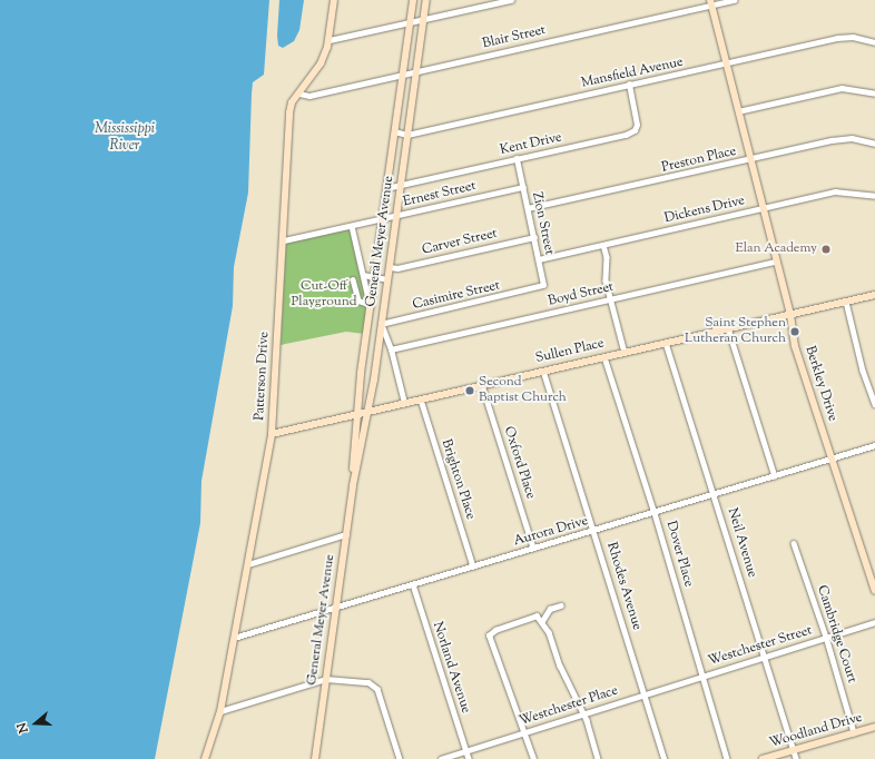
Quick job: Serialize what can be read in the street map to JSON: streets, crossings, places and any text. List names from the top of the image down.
{
  "streets": {
    "street": [
      "Blair Street",
      "Mansfield Avenue",
      "Kent Drive",
      "Preston Place",
      "Ernest Street",
      "Dickens Drive",
      "Zion Street",
      "General Meyer Avenue",
      "Carver Street",
      "Boyd Street",
      "Casimire Street",
      "Sullen Place",
      "Patterson Drive",
      "Berkley Drive",
      "Oxford Place",
      "Brighton Place",
      "Aurora Drive",
      "Neil Avenue",
      "Dover Place",
      "Rhodes Avenue",
      "Cambridge Court",
      "Westchester Street",
      "Norland Avenue",
      "Westchester Place",
      "Woodland Drive"
    ]
  },
  "crossings": [
    ["Blair Street", "General Meyer Avenue"],
    ["Blair Street", "Patterson Drive"],
    ["Blair Street", "Berkley Drive"],
    ["Mansfield Avenue", "Kent Drive"],
    ["Mansfield Avenue", "General Meyer Avenue"],
    ["Mansfield Avenue", "Berkley Drive"],
    ["Kent Drive", "Zion Street"],
    ["Kent Drive", "General Meyer Avenue"],
    ["Preston Place", "Zion Street"],
    ["Preston Place", "Berkley Drive"],
    ["Ernest Street", "Zion Street"],
    ["Ernest Street", "General Meyer Avenue"],
    ["Ernest Street", "Patterson Drive"],
    ["Dickens Drive", "Zion Street"],
    ["Dickens Drive", "Berkley Drive"],
    ["Zion Street", "Carver Street"],
    ["Zion Street", "Casimire Street"],
    ["General Meyer Avenue", "Carver Street"],
    ["General Meyer Avenue", "Casimire Street"],
    ["General Meyer Avenue", "Sullen Place"],
    ["General Meyer Avenue", "Aurora Drive"],
    ["Boyd Street", "Berkley Drive"],
    ["Sullen Place", "Patterson Drive"],
    ["Sullen Place", "Berkley Drive"],
    ["Sullen Place", "Oxford Place"],
    ["Sullen Place", "Brighton Place"],
    ["Sullen Place", "Neil Avenue"],
    ["Sullen Place", "Dover Place"],
    ["Sullen Place", "Rhodes Avenue"],
    ["Patterson Drive", "Aurora Drive"],
    ["Berkley Drive", "Aurora Drive"],
    ["Oxford Place", "Aurora Drive"],
    ["Brighton Place", "Aurora Drive"],
    ["Aurora Drive", "Neil Avenue"],
    ["Aurora Drive", "Dover Place"],
    ["Aurora Drive", "Rhodes Avenue"],
    ["Aurora Drive", "Norland Avenue"],
    ["Neil Avenue", "Westchester Street"],
    ["Neil Avenue", "Woodland Drive"],
    ["Dover Place", "Westchester Street"],
    ["Dover Place", "Westchester Place"],
    ["Rhodes Avenue", "Westchester Place"],
    ["Cambridge Court", "Westchester Street"],
    ["Cambridge Court", "Woodland Drive"],
    ["Westchester Street", "Westchester Place"],
    ["Norland Avenue", "Westchester Place"]
  ],
  "water": ["Mississippi River"],
  "parks": ["Cut-Off Playground"],
  "places": ["Elan Academy", "Saint Stephen Lutheran Church", "Second Baptist Church"],
  "north": "left"
}
